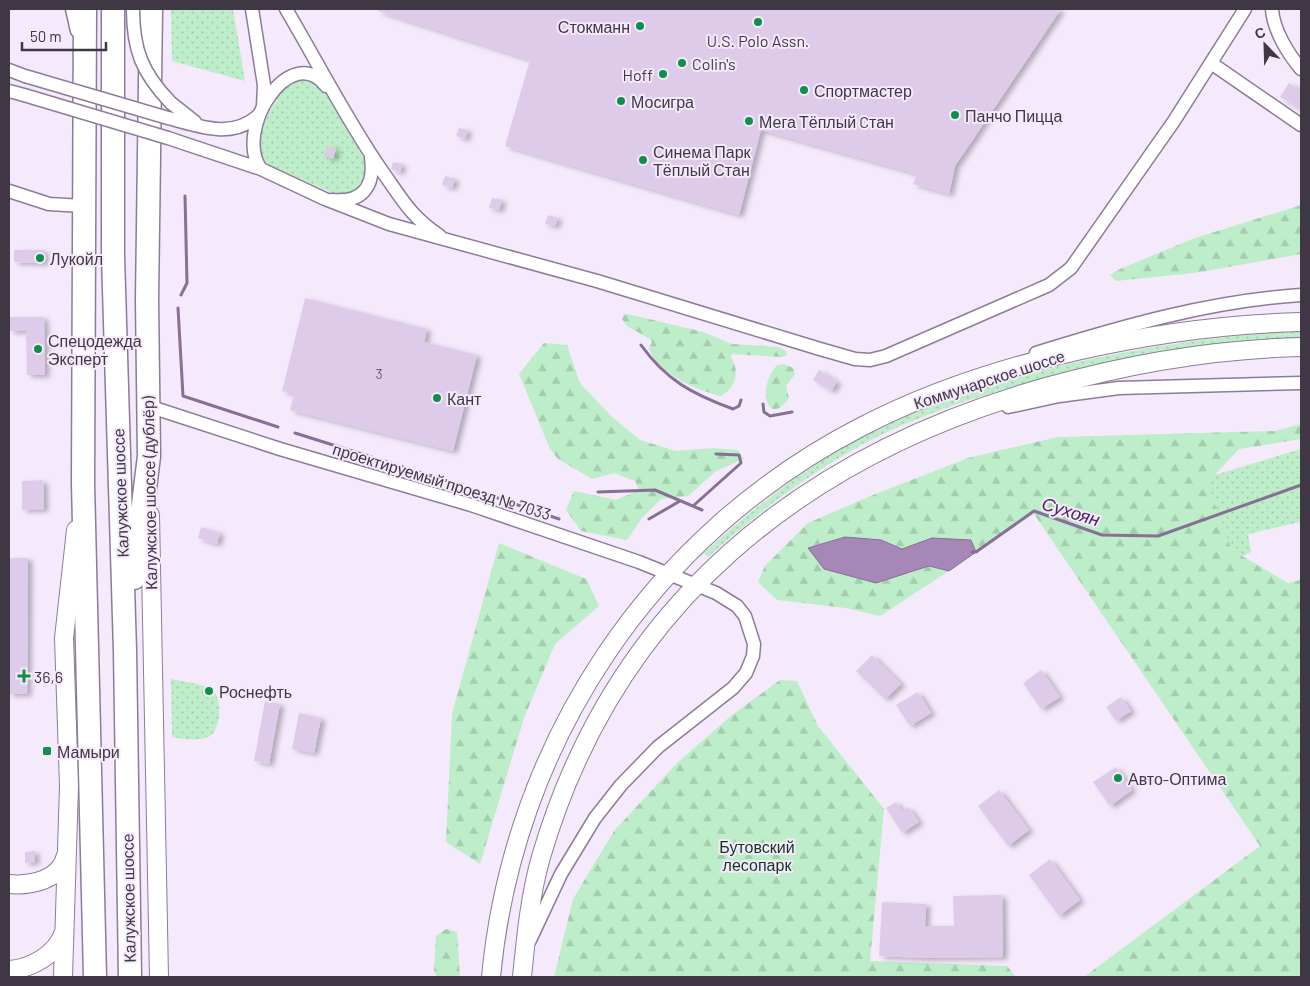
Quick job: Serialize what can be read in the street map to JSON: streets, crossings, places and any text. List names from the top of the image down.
{
  "streets": {
    "highway": ["Калужское шоссе", "Калужское шоссе (дублёр)"],
    "main road": ["Коммунарское шоссе"],
    "street": ["проектируемый проезд № 7033"]
  },
  "crossings": [
    ["Коммунарское шоссе", "проектируемый проезд № 7033"],
    ["проектируемый проезд № 7033", "Калужское шоссе (дублёр)"]
  ],
  "water": ["Сухоян"],
  "parks": ["Бутовский лесопарк"],
  "places": {
    "other": [
      "U.S. Polo Assn.",
      "Стокманн",
      "Colin's",
      "Hoff",
      "Спортмастер",
      "Мосигра",
      "Панчо Пицца",
      "Мега Тёплый Cтан",
      "Синема Парк Тёплый Стан",
      "Лукойл",
      "Спецодежда Эксперт",
      "Кант",
      "Роснефть",
      "Авто-Оптима"
    ],
    "health": ["36,6"],
    "transit": ["Мамыри"]
  },
  "house_numbers": ["3"],
  "scale_bar": "50 m",
  "north": "top left"
}
